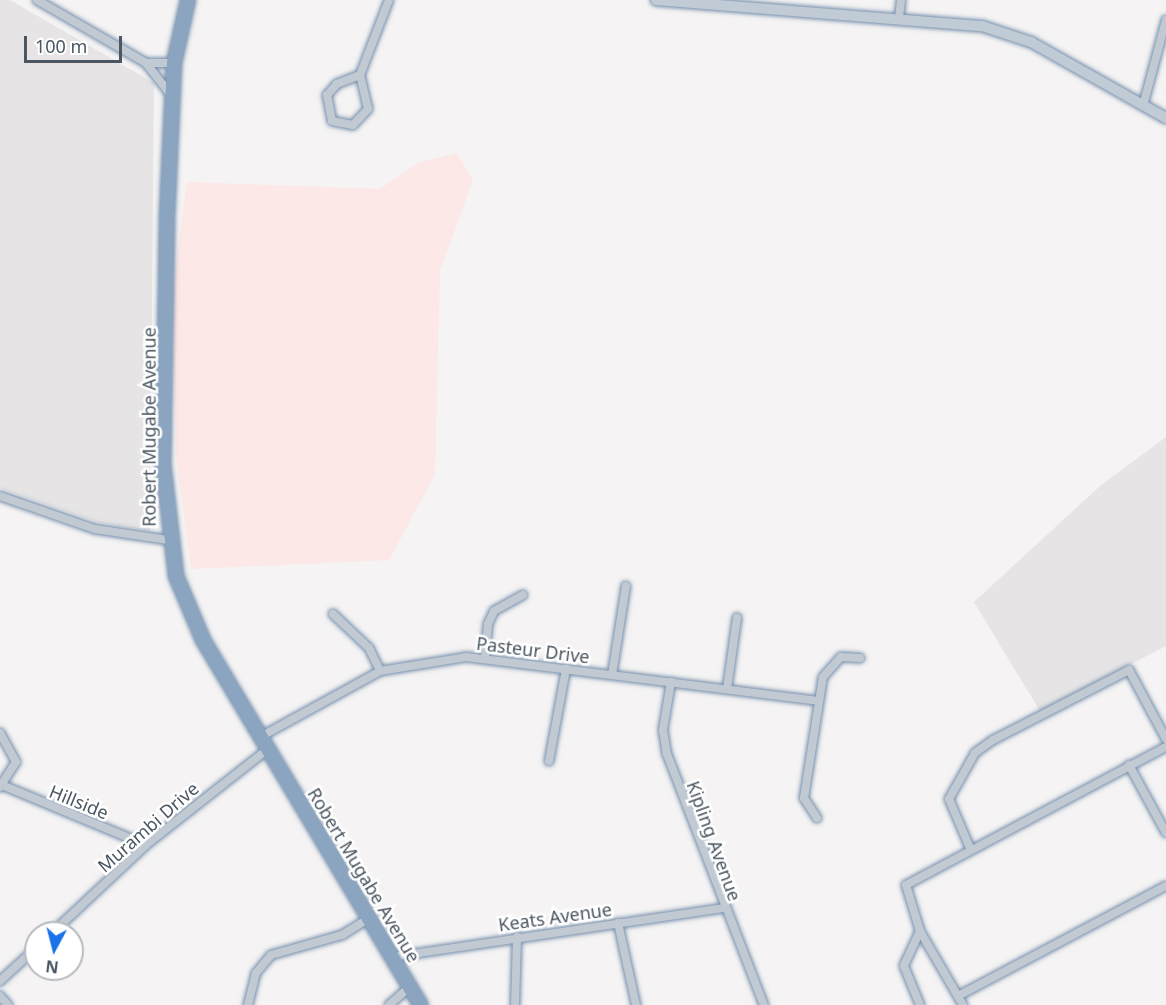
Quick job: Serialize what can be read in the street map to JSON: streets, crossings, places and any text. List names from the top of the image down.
{
  "streets": {
    "highway": ["Robert Mugabe Avenue"],
    "street": [
      "Pasteur Drive",
      "Hillside",
      "Murambi Drive",
      "Kipling Avenue",
      "Keats Avenue"
    ]
  },
  "crossings": [
    ["Robert Mugabe Avenue", "Pasteur Drive"],
    ["Robert Mugabe Avenue", "Murambi Drive"],
    ["Robert Mugabe Avenue", "Keats Avenue"],
    ["Pasteur Drive", "Kipling Avenue"],
    ["Hillside", "Murambi Drive"],
    ["Kipling Avenue", "Keats Avenue"]
  ],
  "scale_bar": "100 m",
  "north": "bottom"
}
